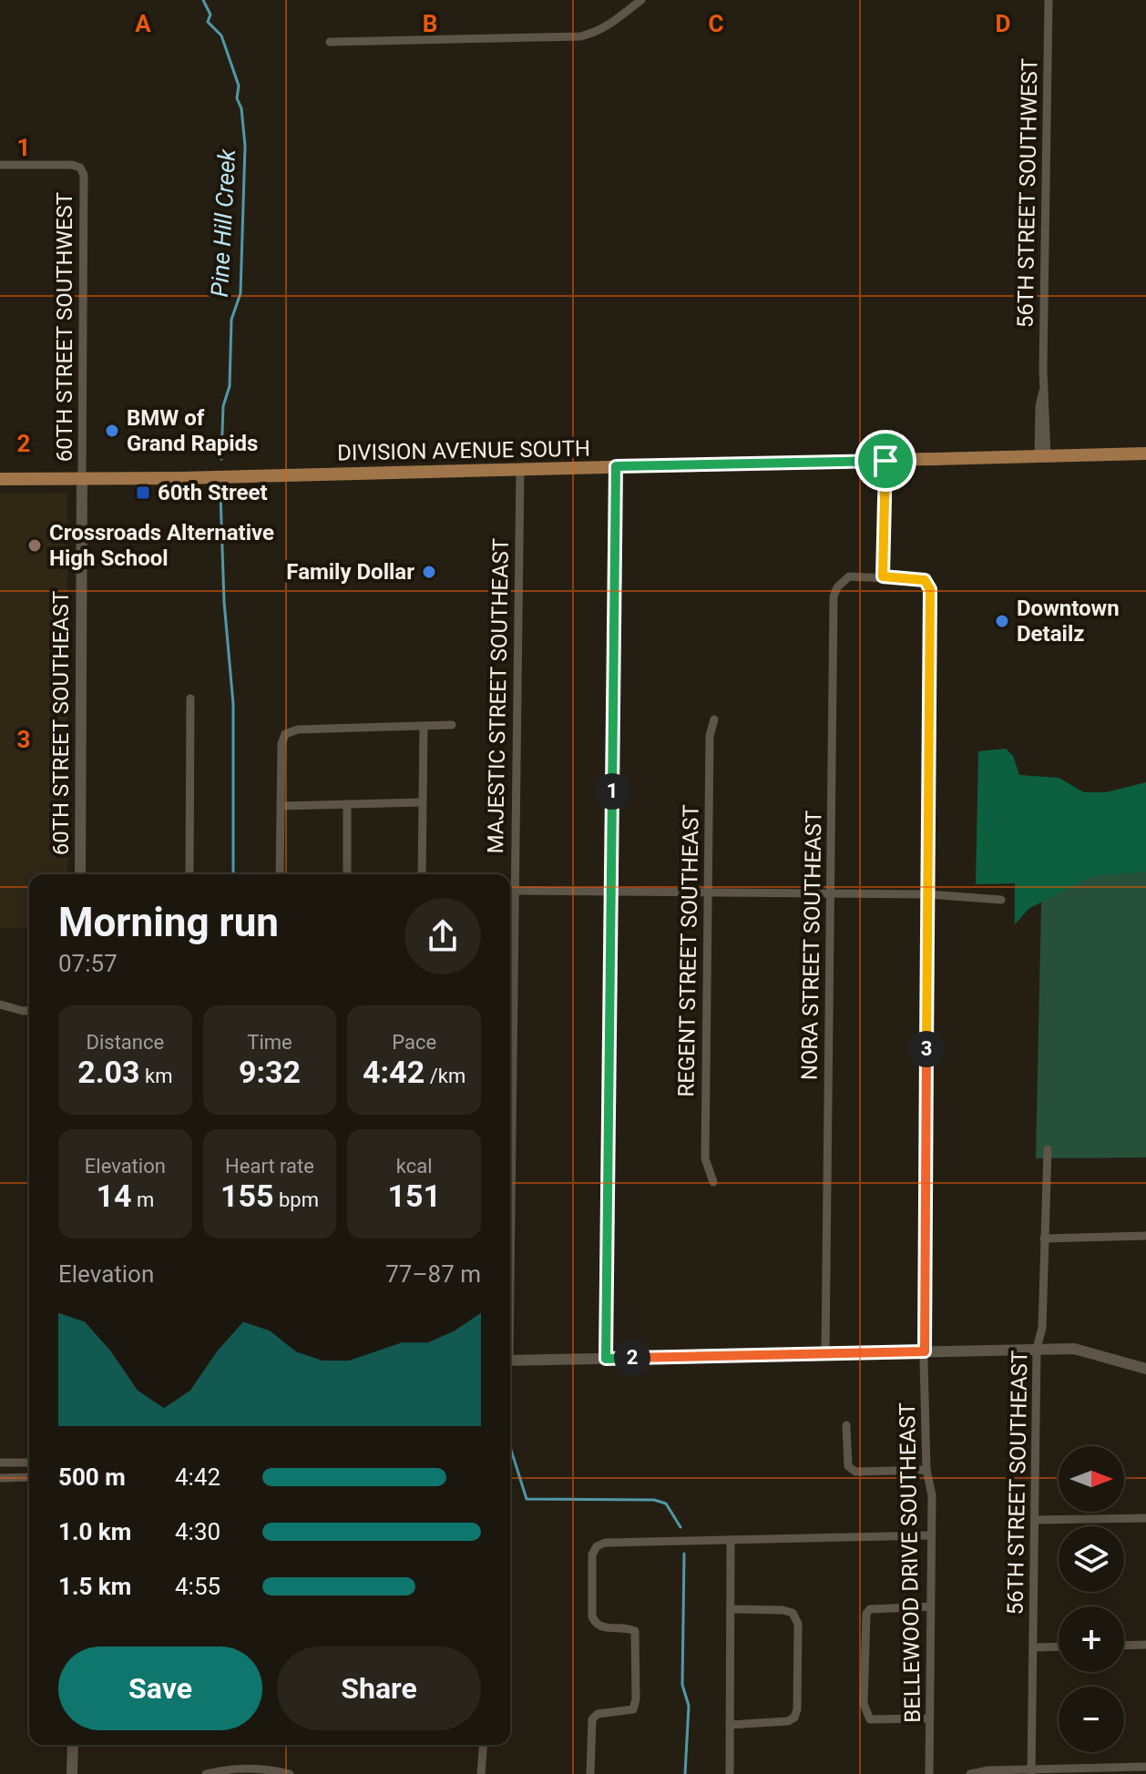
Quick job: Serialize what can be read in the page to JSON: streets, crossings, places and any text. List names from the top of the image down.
{
  "streets": {
    "main road": ["DIVISION AVENUE SOUTH"],
    "street": [
      "56TH STREET SOUTHWEST",
      "60TH STREET SOUTHWEST",
      "MAJESTIC STREET SOUTHEAST",
      "60TH STREET SOUTHEAST",
      "NORA STREET SOUTHEAST",
      "REGENT STREET SOUTHEAST",
      "56TH STREET SOUTHEAST",
      "BELLEWOOD DRIVE SOUTHEAST"
    ]
  },
  "crossings": [
    ["56TH STREET SOUTHWEST", "DIVISION AVENUE SOUTH"],
    ["60TH STREET SOUTHWEST", "DIVISION AVENUE SOUTH"],
    ["60TH STREET SOUTHWEST", "60TH STREET SOUTHEAST"],
    ["DIVISION AVENUE SOUTH", "MAJESTIC STREET SOUTHEAST"],
    ["DIVISION AVENUE SOUTH", "60TH STREET SOUTHEAST"],
    ["NORA STREET SOUTHEAST", "BELLEWOOD DRIVE SOUTHEAST"]
  ],
  "water": ["Pine Hill Creek"],
  "places": {
    "other": [
      "BMW of Grand Rapids",
      "Crossroads Alternative High School",
      "Family Dollar",
      "Downtown Detailz"
    ],
    "transit": ["60th Street"]
  },
  "north": "right",
  "page": {
    "pins": ["1", "3", "2"],
    "heading": ["Morning run", "07:57"],
    "stats": [
      ["Distance", "2.03 km"],
      ["Time", "9:32"],
      ["Pace", "4:42 /km"],
      ["Elevation", "14 m"],
      ["Heart rate", "155 bpm"],
      ["kcal", "151"]
    ],
    "chart": ["Elevation", "77–87 m"],
    "map_buttons": ["+", "−"],
    "list": [
      {
        "name": "500 m",
        "note": "4:42"
      },
      {
        "name": "1.0 km",
        "note": "4:30"
      },
      {
        "name": "1.5 km",
        "note": "4:55"
      }
    ],
    "buttons": ["Save", "Share"]
  },
  "grid": {
    "columns": [
      "A",
      "B",
      "C",
      "D"
    ],
    "rows": ["1", "2", "3"]
  }
}
